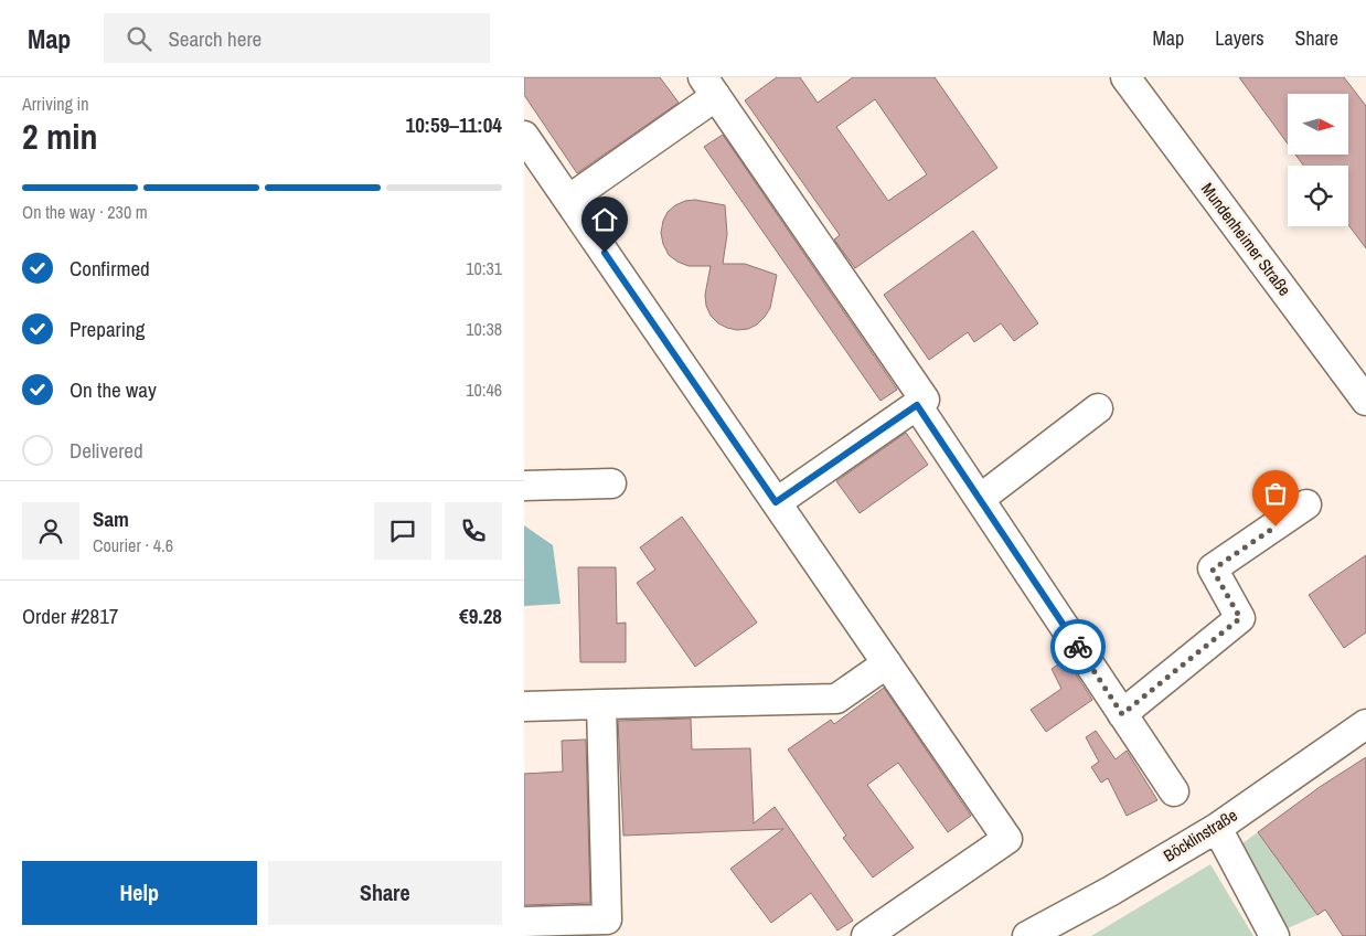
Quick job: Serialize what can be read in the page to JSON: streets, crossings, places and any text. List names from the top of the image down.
{
  "streets": {
    "street": ["Mundenheimer Straße", "Böcklinstraße"]
  },
  "north": "right",
  "page": {
    "header": "Map",
    "search": "Search here",
    "nav": ["Map", "Layers", "Share"],
    "heading": ["2 min", "Arriving in", "10:59–11:04"],
    "panel": [
      "Sam",
      "Courier · 4.6",
      "Order #2817",
      "€9.28"
    ],
    "bar": "On the way · 230 m",
    "list": [
      ["Confirmed", "10:31"],
      ["Preparing", "10:38"],
      ["On the way", "10:46"],
      "Delivered"
    ],
    "buttons": ["Help", "Share"]
  }
}
